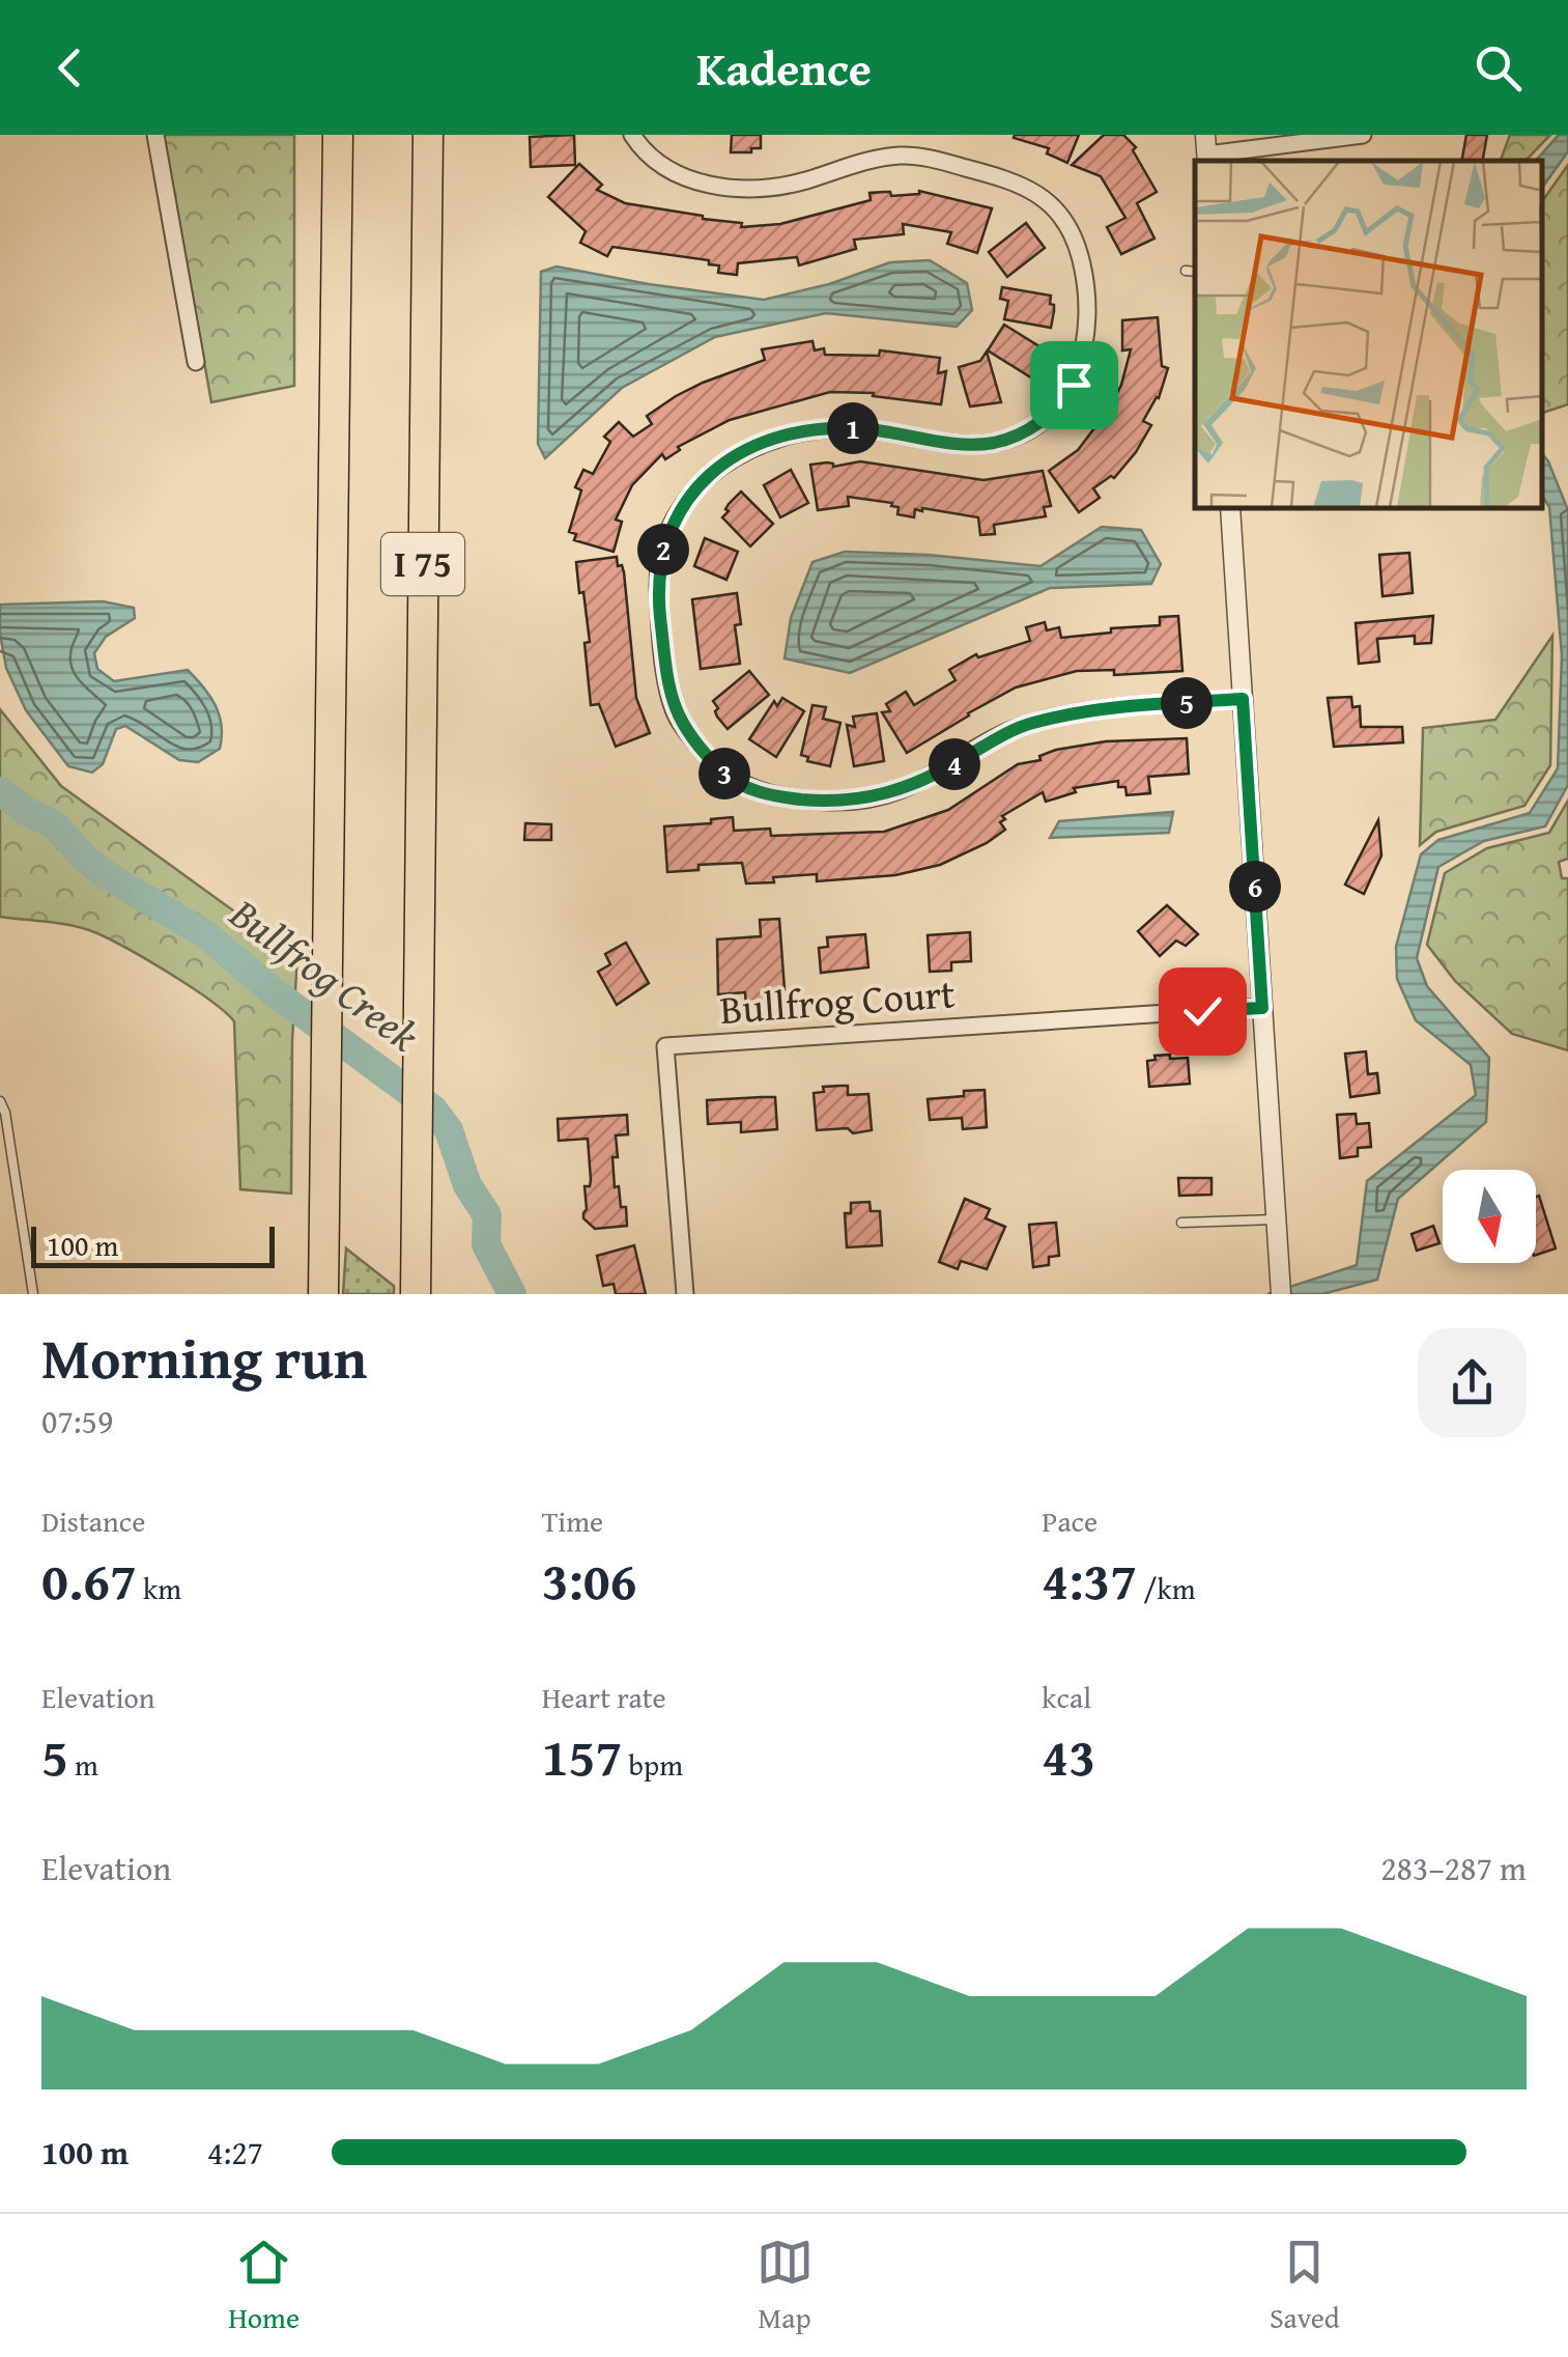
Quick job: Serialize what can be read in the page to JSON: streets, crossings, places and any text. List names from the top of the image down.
{
  "streets": {
    "highway": ["I 75"],
    "street": ["Bullfrog Court"]
  },
  "water": ["Bullfrog Creek"],
  "scale_bar": "100 m",
  "north": "bottom",
  "page": {
    "header": "Kadence",
    "pins": [
      "1",
      "2",
      "5",
      "4",
      "3",
      "6"
    ],
    "scale": "100 m",
    "heading": ["Morning run", "07:59"],
    "stats": [
      ["Distance", "0.67 km"],
      ["Time", "3:06"],
      ["Pace", "4:37 /km"],
      ["Elevation", "5 m"],
      ["Heart rate", "157 bpm"],
      ["kcal", "43"]
    ],
    "chart": ["Elevation", "283–287 m"],
    "list": [
      {
        "name": "100 m",
        "note": "4:27"
      }
    ],
    "tabs": ["Home", "Map", "Saved"]
  }
}
